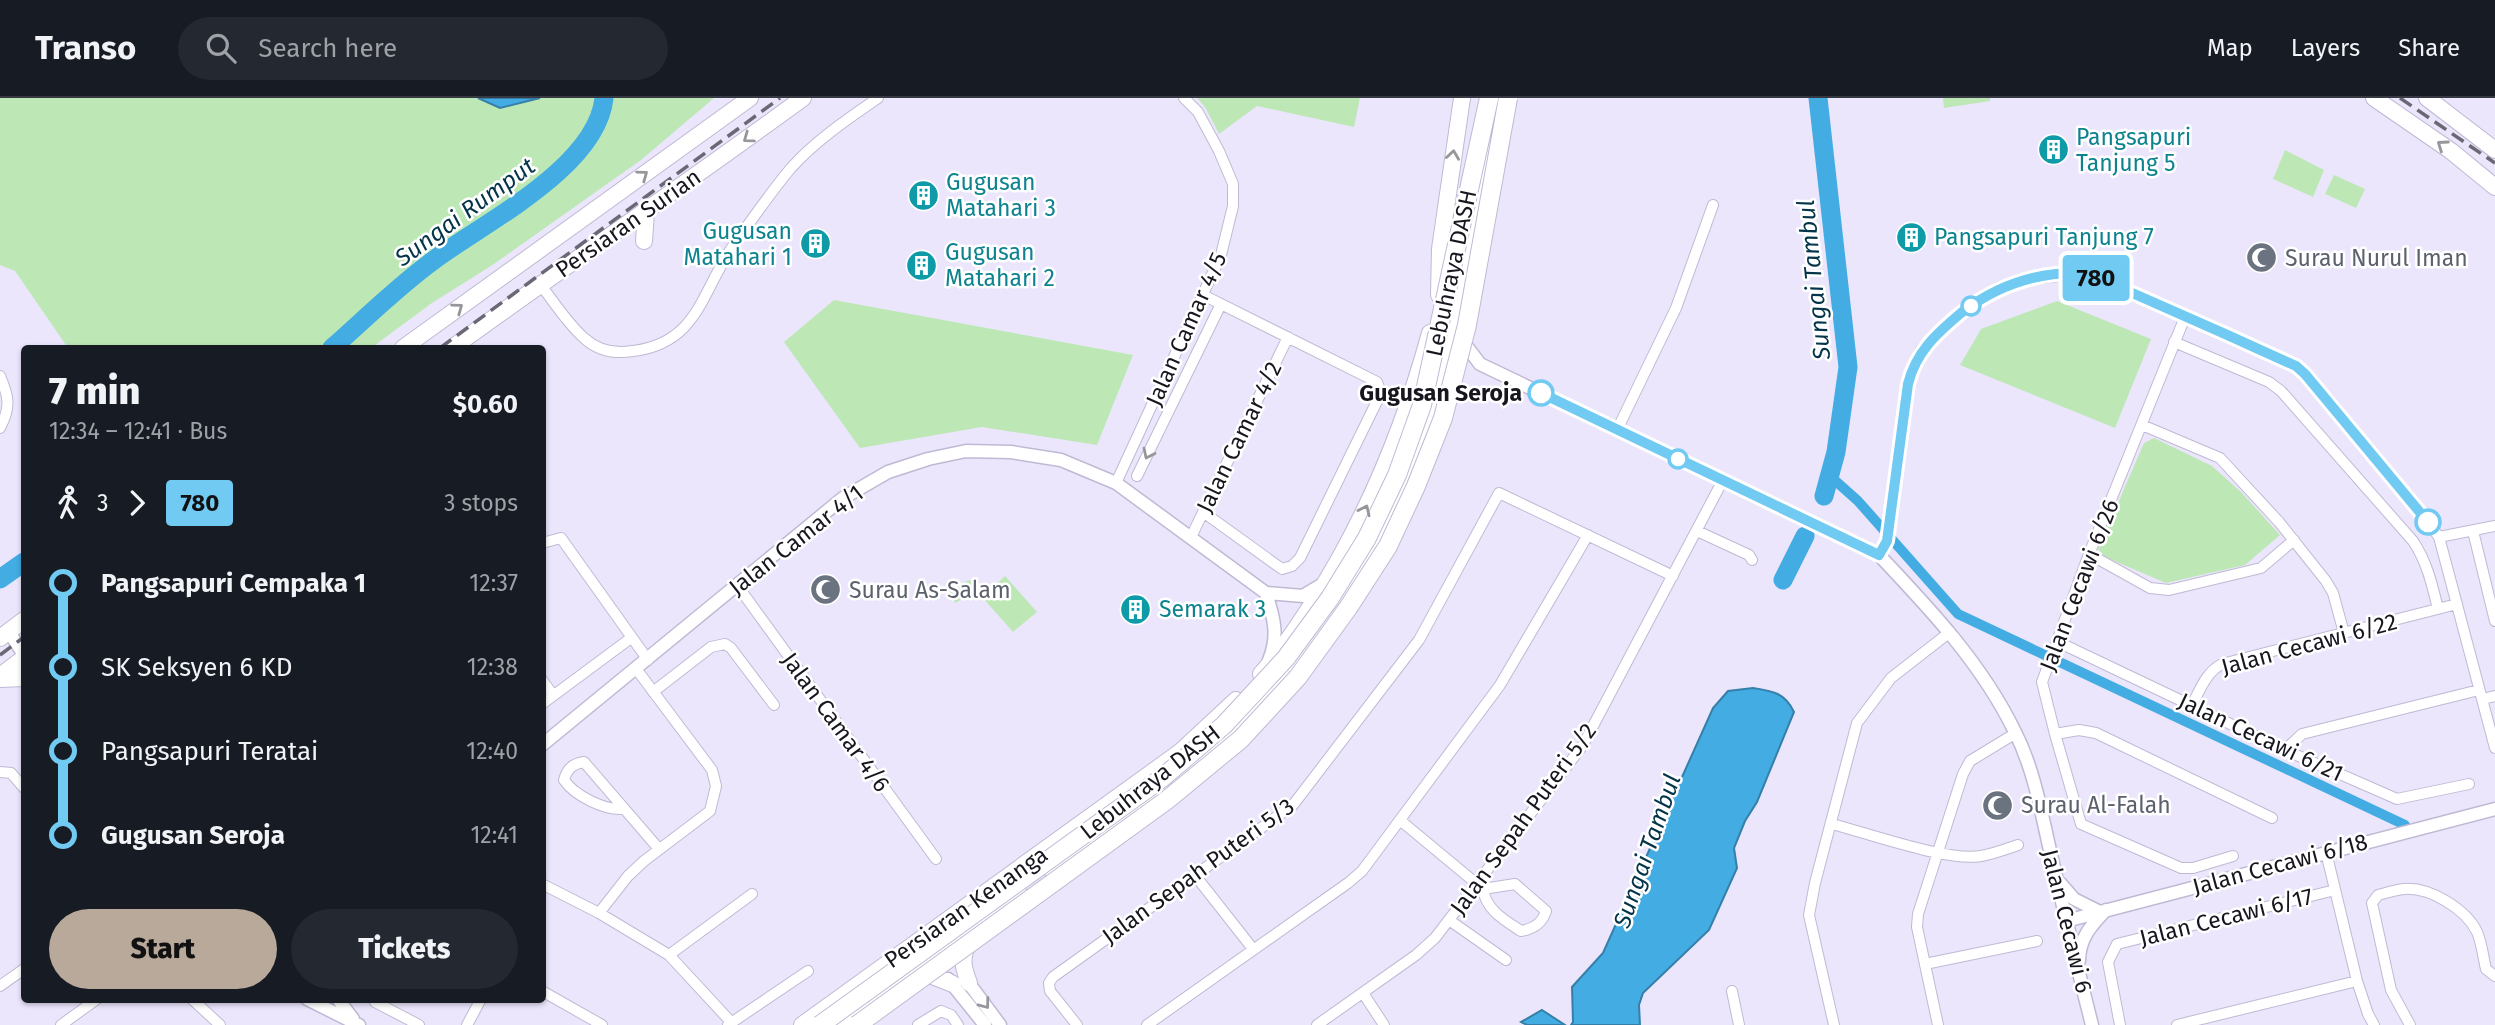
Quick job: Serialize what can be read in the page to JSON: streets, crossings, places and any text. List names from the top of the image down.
{
  "streets": {
    "highway": ["Lebuhraya DASH"],
    "main road": ["Persiaran Surian", "Persiaran Kenanga"],
    "street": [
      "Jalan Camar 4/5",
      "Jalan Camar 4/2",
      "Jalan Camar 4/1",
      "Jalan Cecawi 6/26",
      "Jalan Cecawi 6/22",
      "Jalan Camar 4/6",
      "Jalan Cecawi 6/21",
      "Jalan Sepah Puteri 5/2",
      "Jalan Cecawi 6/18",
      "Jalan Sepah Puteri 5/3",
      "Jalan Cecawi 6/17",
      "Jalan Cecawi 6"
    ]
  },
  "crossings": [
    ["Jalan Camar 4/5", "Jalan Camar 4/1"],
    ["Jalan Camar 4/2", "Jalan Camar 4/1"],
    ["Jalan Camar 4/1", "Jalan Camar 4/6"],
    ["Jalan Cecawi 6/26", "Jalan Cecawi 6/21"],
    ["Jalan Cecawi 6/22", "Jalan Cecawi 6/21"],
    ["Jalan Sepah Puteri 5/2", "Jalan Cecawi 6"],
    ["Jalan Cecawi 6/18", "Jalan Cecawi 6"]
  ],
  "water": ["Sungai Rumput", "Sungai Tambul"],
  "places": {
    "building": [
      "Pangsapuri Tanjung 5",
      "Gugusan Matahari 3",
      "Pangsapuri Tanjung 7",
      "Gugusan Matahari 1",
      "Gugusan Matahari 2",
      "Semarak 3"
    ],
    "mosque": ["Surau Nurul Iman", "Surau As-Salam", "Surau Al-Falah"],
    "other": ["Gugusan Seroja"]
  },
  "lines": ["bus line 780"],
  "page": {
    "header": "Transo",
    "search": "Search here",
    "nav": ["Map", "Layers", "Share"],
    "on_map": "780",
    "heading": ["7 min", "12:34 – 12:41 · Bus", "$0.60"],
    "legs": ["3", "780", "3 stops"],
    "list": [
      {
        "name": "Pangsapuri Cempaka 1",
        "value": "12:37"
      },
      {
        "name": "SK Seksyen 6 KD",
        "value": "12:38"
      },
      {
        "name": "Pangsapuri Teratai",
        "value": "12:40"
      },
      {
        "name": "Gugusan Seroja",
        "value": "12:41"
      }
    ],
    "buttons": ["Start", "Tickets"]
  }
}
